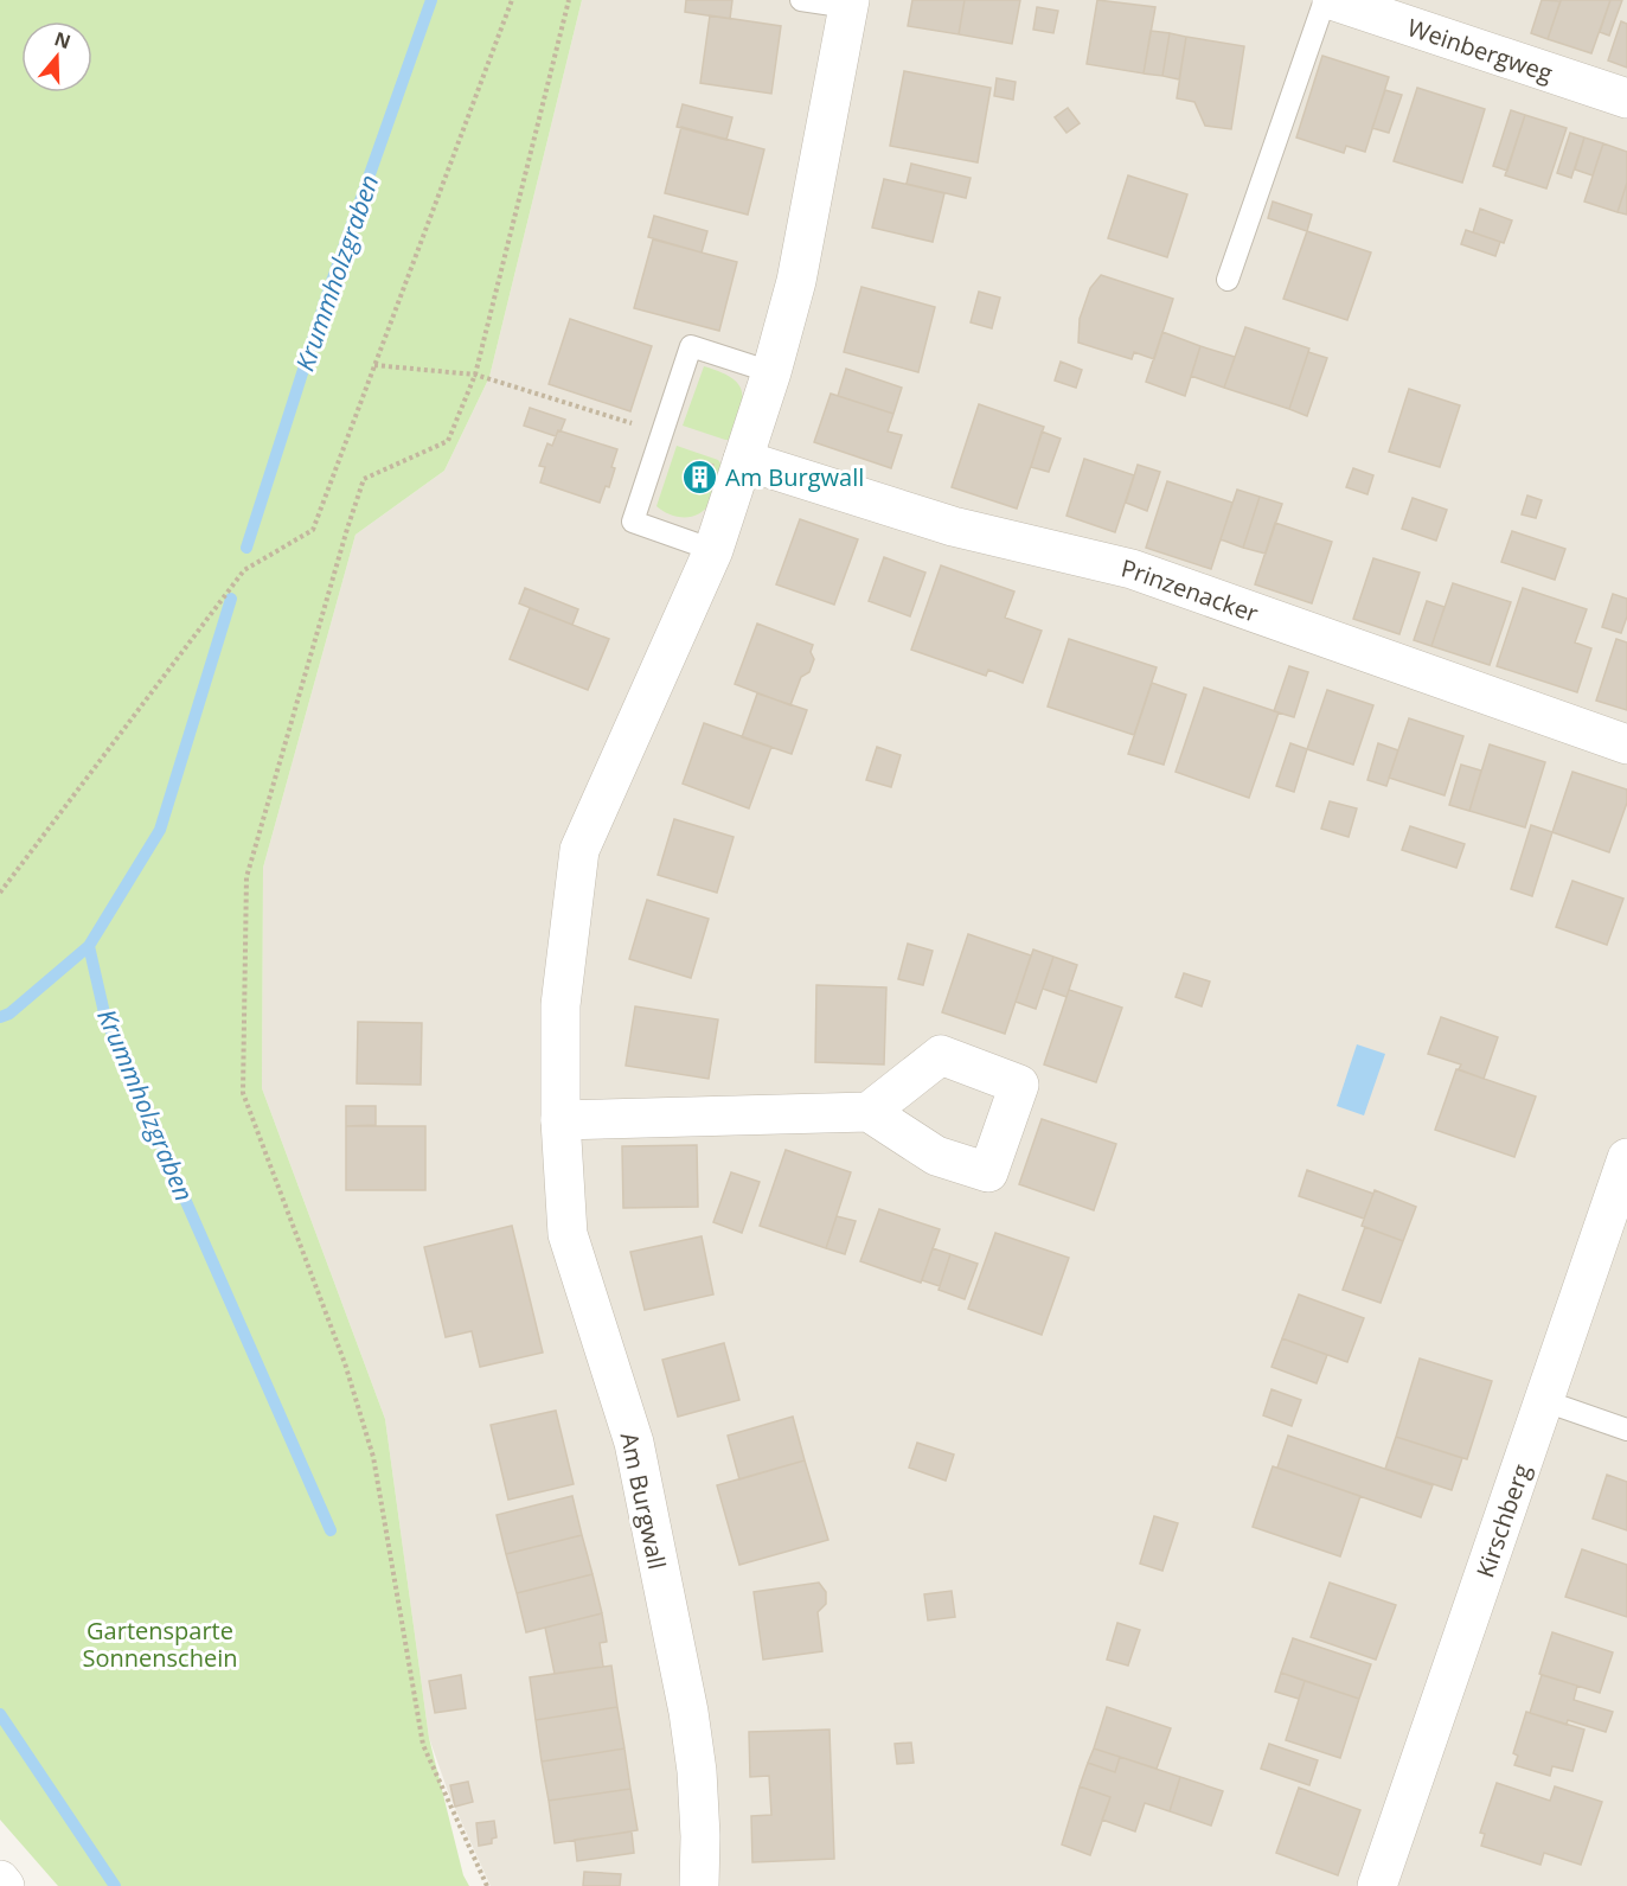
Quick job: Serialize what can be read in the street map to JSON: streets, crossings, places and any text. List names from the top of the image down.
{
  "streets": {
    "street": [
      "Weinbergweg",
      "Prinzenacker",
      "Am Burgwall",
      "Kirschberg"
    ]
  },
  "crossings": [
    ["Prinzenacker", "Am Burgwall"]
  ],
  "water": ["Krummholzgraben"],
  "parks": ["Gartensparte Sonnenschein"],
  "places": {
    "building": ["Am Burgwall"]
  },
  "north": "top"
}
